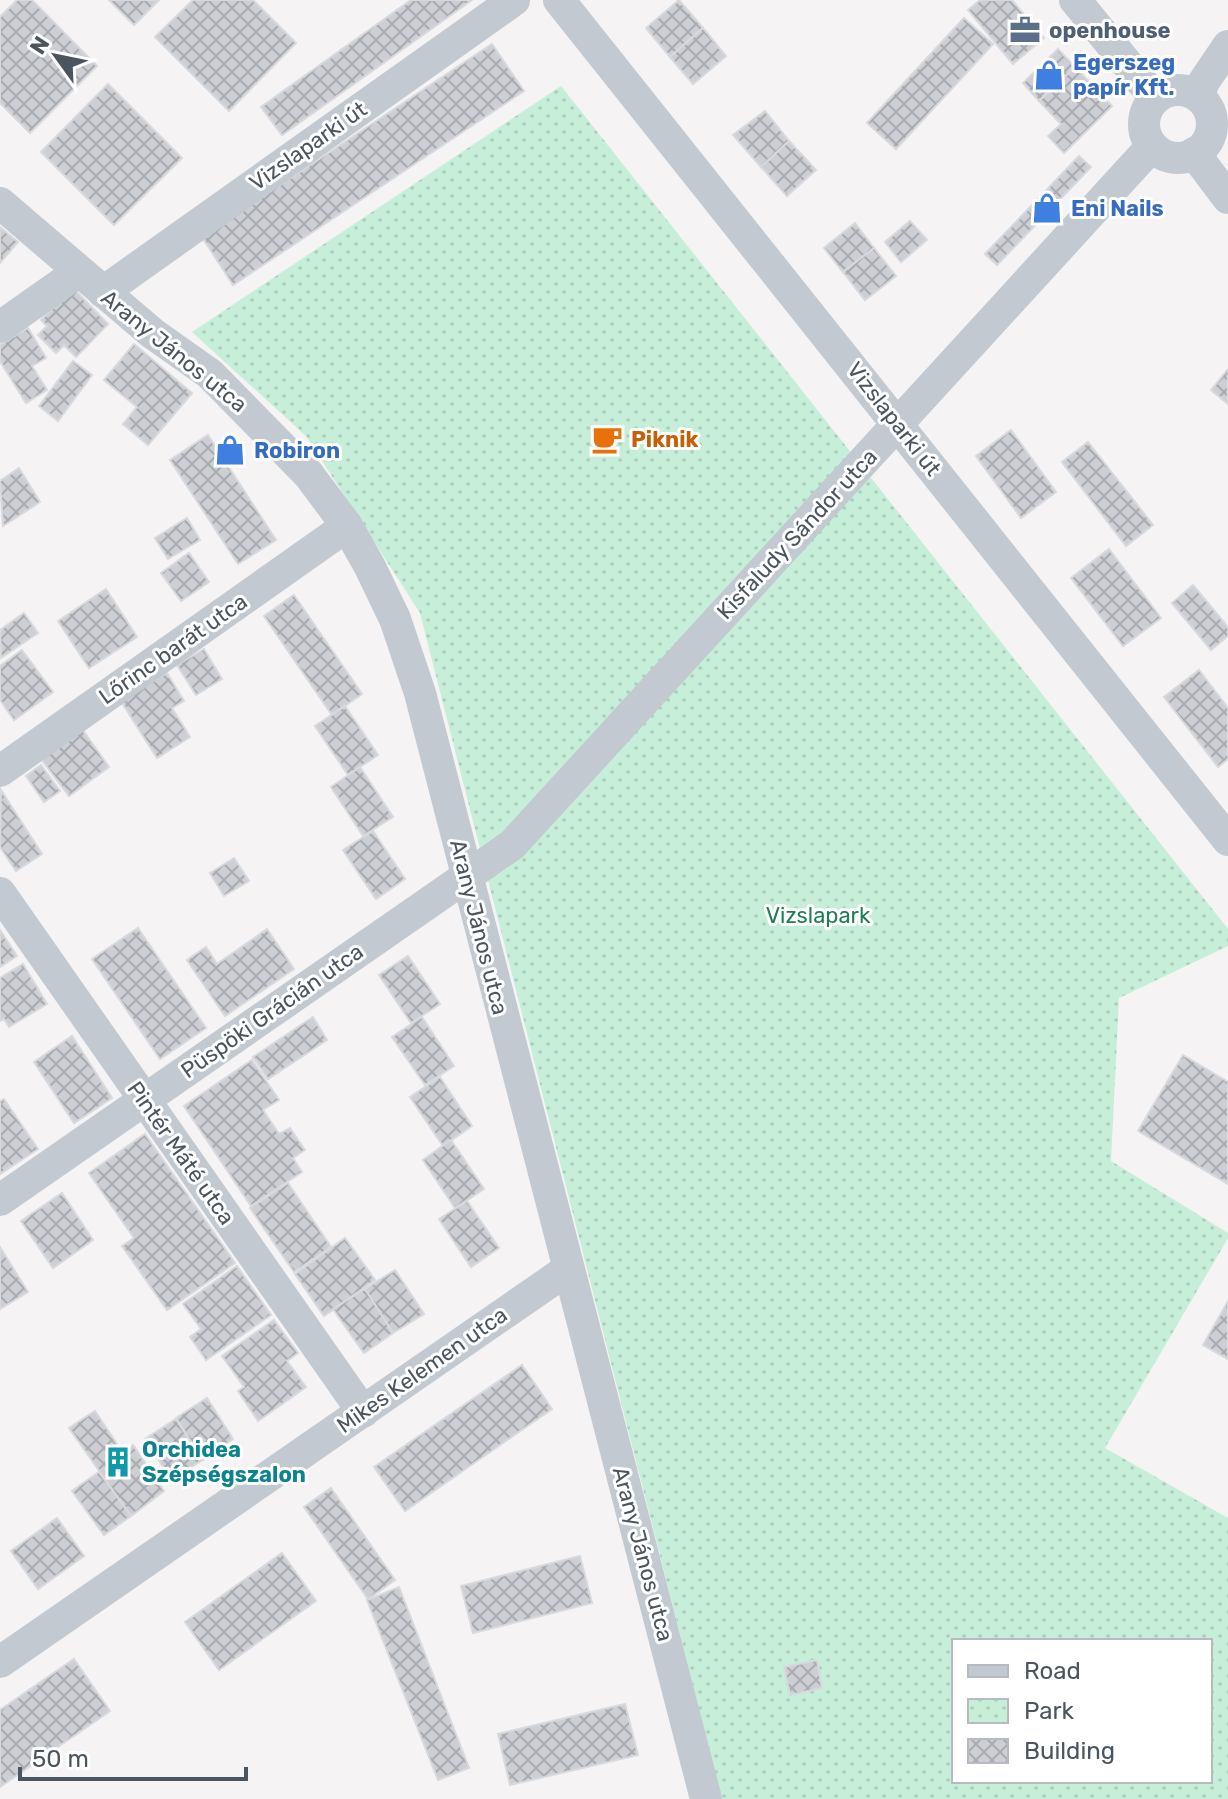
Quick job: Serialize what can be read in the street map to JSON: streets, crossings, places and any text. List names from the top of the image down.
{
  "streets": {
    "street": [
      "Vizslaparki út",
      "Arany János utca",
      "Kisfaludy Sándor utca",
      "Lőrinc barát utca",
      "Püspöki Grácián utca",
      "Pintér Máté utca",
      "Mikes Kelemen utca"
    ]
  },
  "crossings": [
    ["Vizslaparki út", "Arany János utca"],
    ["Vizslaparki út", "Kisfaludy Sándor utca"],
    ["Arany János utca", "Kisfaludy Sándor utca"],
    ["Arany János utca", "Lőrinc barát utca"],
    ["Arany János utca", "Püspöki Grácián utca"],
    ["Arany János utca", "Mikes Kelemen utca"],
    ["Kisfaludy Sándor utca", "Püspöki Grácián utca"],
    ["Püspöki Grácián utca", "Pintér Máté utca"],
    ["Pintér Máté utca", "Mikes Kelemen utca"]
  ],
  "parks": ["Vizslapark"],
  "places": {
    "office": ["openhouse"],
    "shop": ["Egerszeg papír Kft.", "Eni Nails", "Robiron"],
    "cafe": ["Piknik"],
    "building": ["Orchidea Szépségszalon"]
  },
  "legend": ["Road", "Park", "Building"],
  "scale_bar": "50 m",
  "north": "top left"
}
